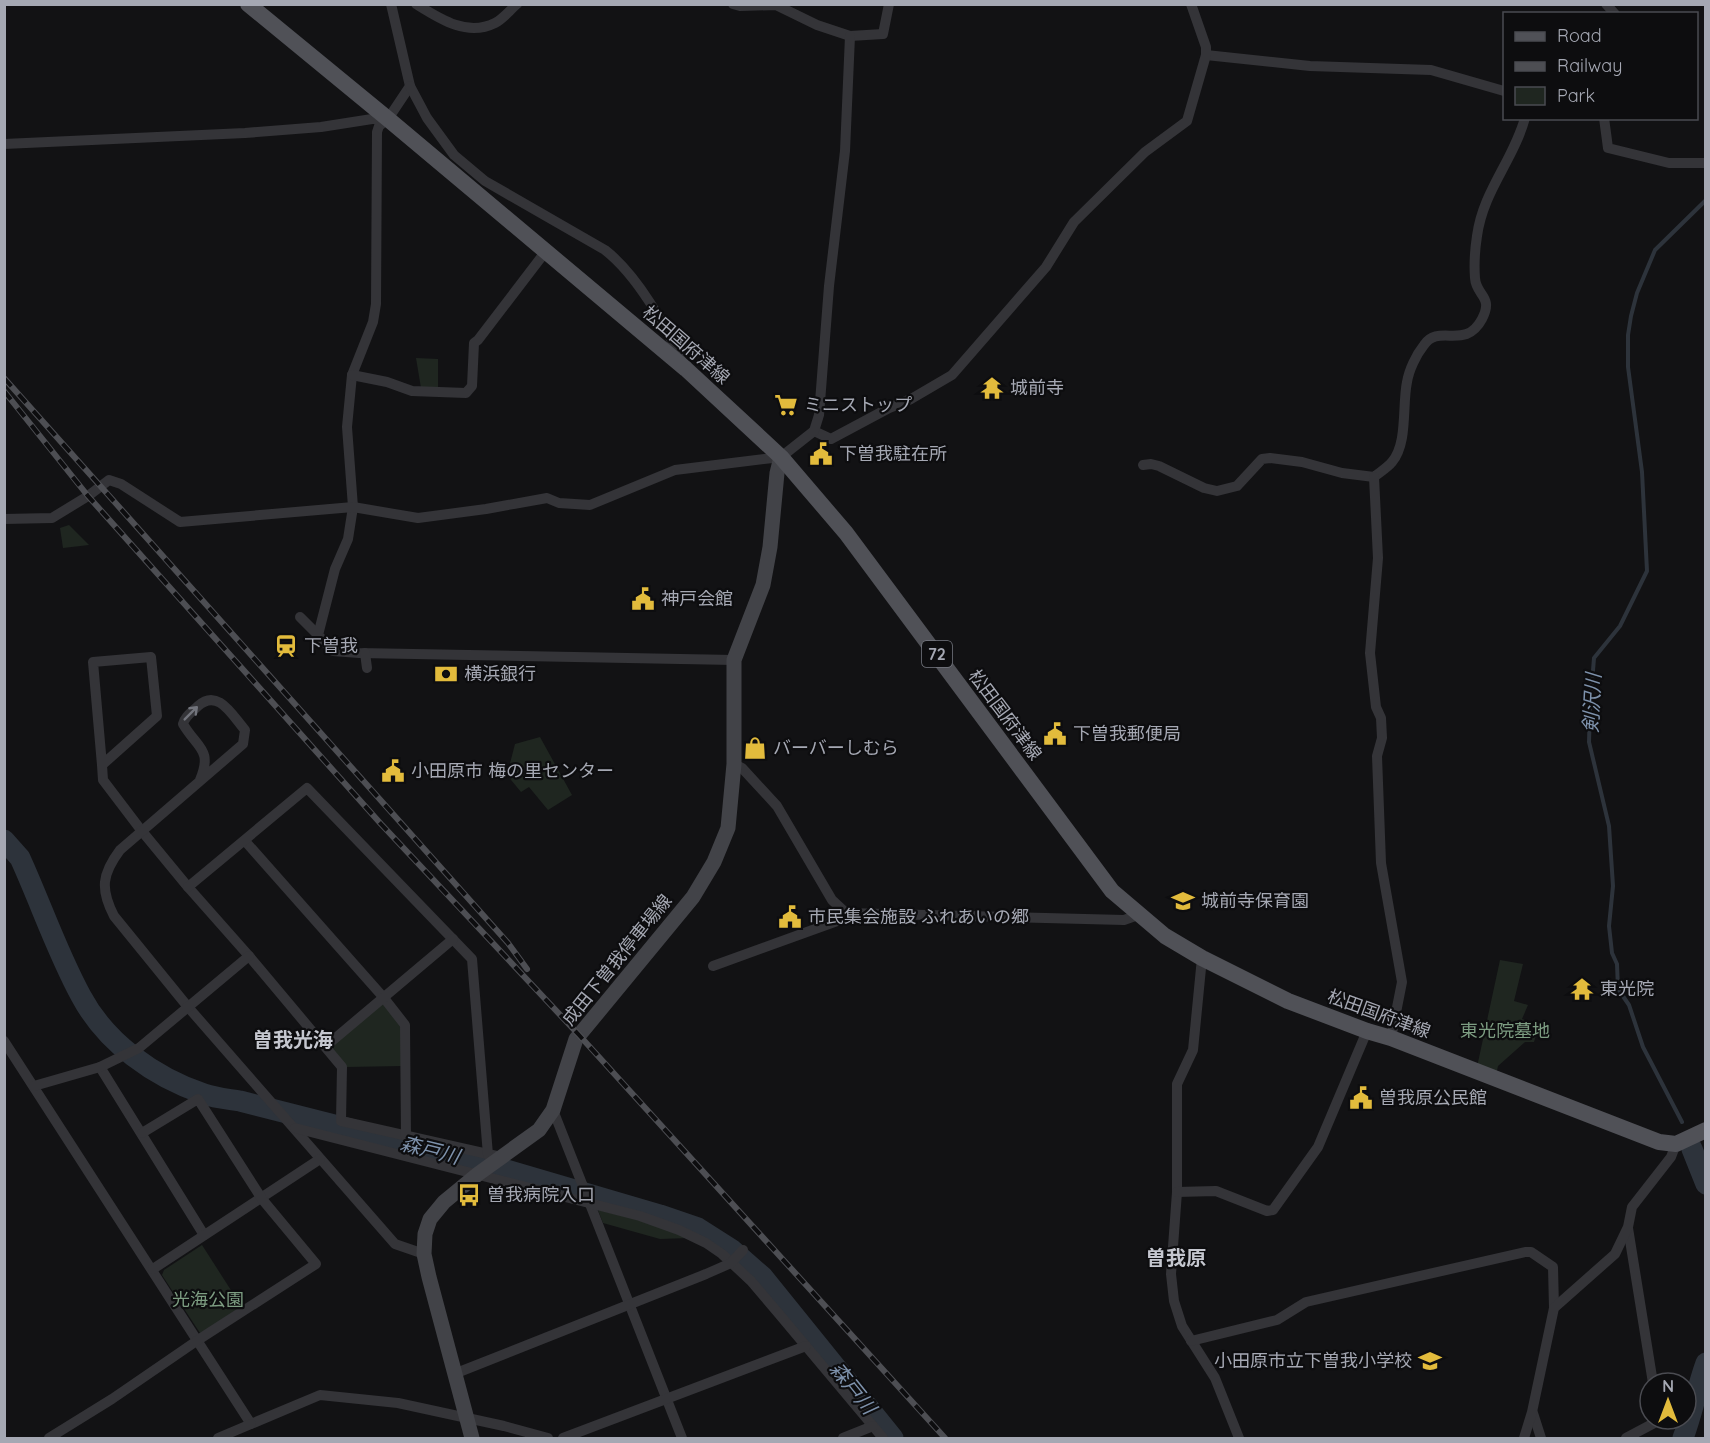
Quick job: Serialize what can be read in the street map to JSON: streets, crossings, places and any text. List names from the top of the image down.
{
  "streets": {
    "main road": ["松田国府津線", "72", "成田下曽我停車場線"]
  },
  "crossings": [
    ["松田国府津線", "成田下曽我停車場線"]
  ],
  "districts": ["曽我光海", "曽我原"],
  "water": ["剣沢川", "森戸川"],
  "parks": ["東光院墓地", "光海公園"],
  "places": {
    "temple": ["城前寺", "東光院"],
    "supermarket": ["ミニストップ"],
    "public building": [
      "下曽我駐在所",
      "神戸会館",
      "下曽我郵便局",
      "小田原市 梅の里センター",
      "市民集会施設 ふれあいの郷",
      "曽我原公民館"
    ],
    "station": ["下曽我"],
    "bank": ["横浜銀行"],
    "shop": ["バーバーしむら"],
    "school or university": ["城前寺保育園", "小田原市立下曽我小学校"],
    "bus stop": ["曽我病院入口"]
  },
  "legend": ["Road", "Railway", "Park"],
  "north": "top"
}
